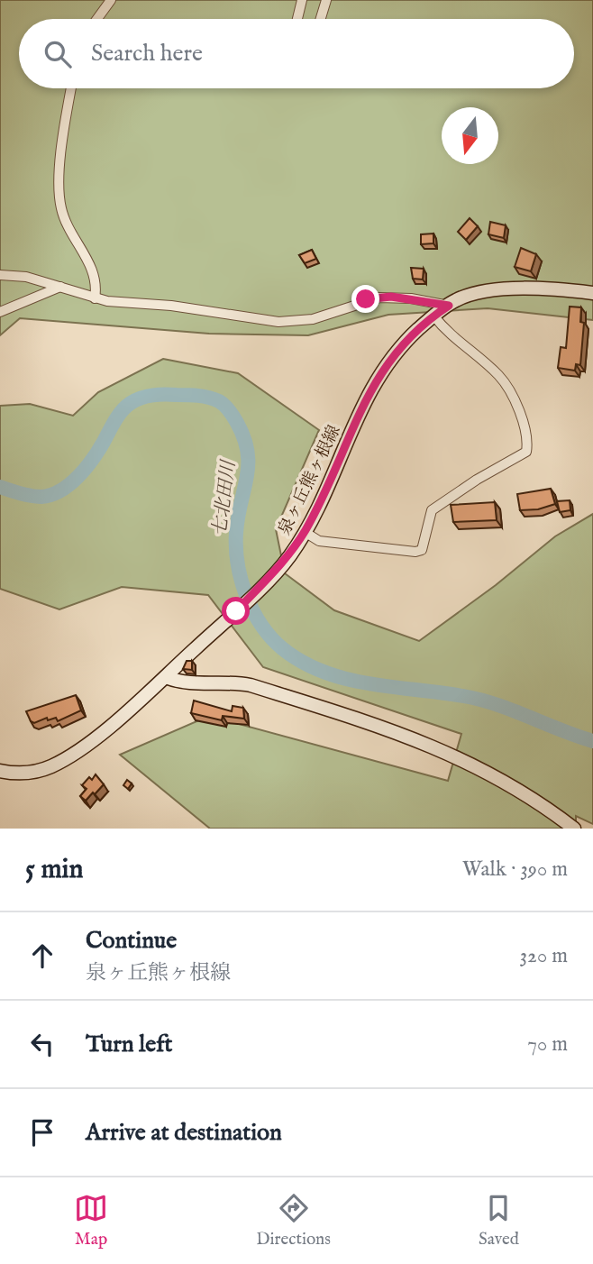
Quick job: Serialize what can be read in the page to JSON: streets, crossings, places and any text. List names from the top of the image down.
{
  "streets": {
    "main road": ["泉ヶ丘熊ヶ根線"]
  },
  "water": ["七北田川"],
  "north": "bottom",
  "page": {
    "search": "Search here",
    "heading": ["5 min", "Walk · 390 m"],
    "list": [
      ["Continue", "泉ヶ丘熊ヶ根線", "320 m"],
      ["Turn left", "70 m"],
      "Arrive at destination"
    ],
    "nav": ["Map", "Directions", "Saved"]
  }
}
